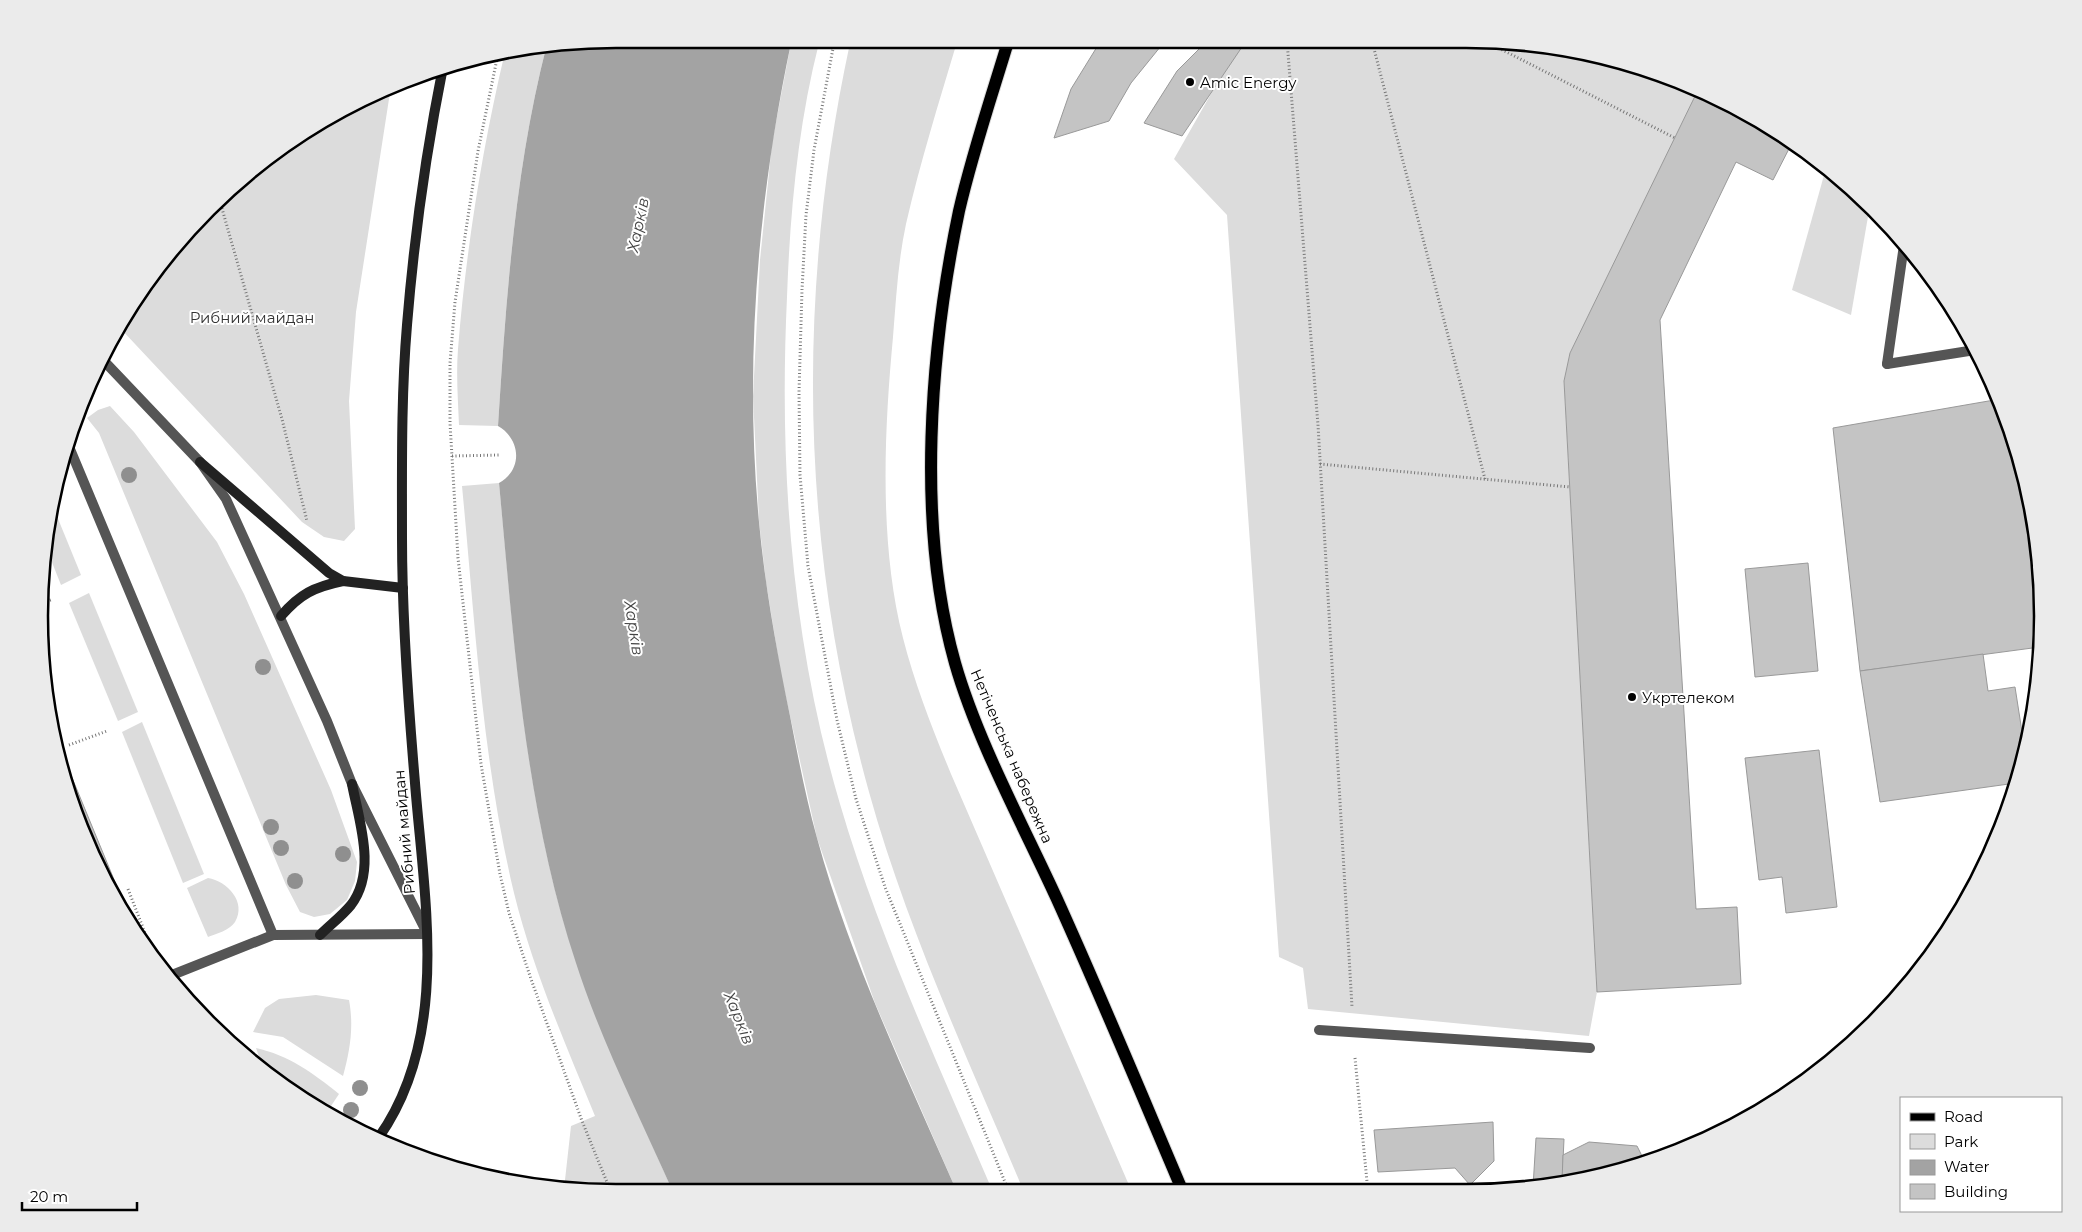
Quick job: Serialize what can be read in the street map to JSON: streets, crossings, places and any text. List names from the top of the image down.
{
  "streets": {
    "main road": ["Нетіченська набережна"],
    "street": ["Рибний майдан"]
  },
  "water": ["Харків"],
  "parks": ["Рибний майдан"],
  "places": ["Amic Energy", "Укртелеком"],
  "legend": [
    "Road",
    "Park",
    "Water",
    "Building"
  ],
  "scale_bar": "20 m"
}
